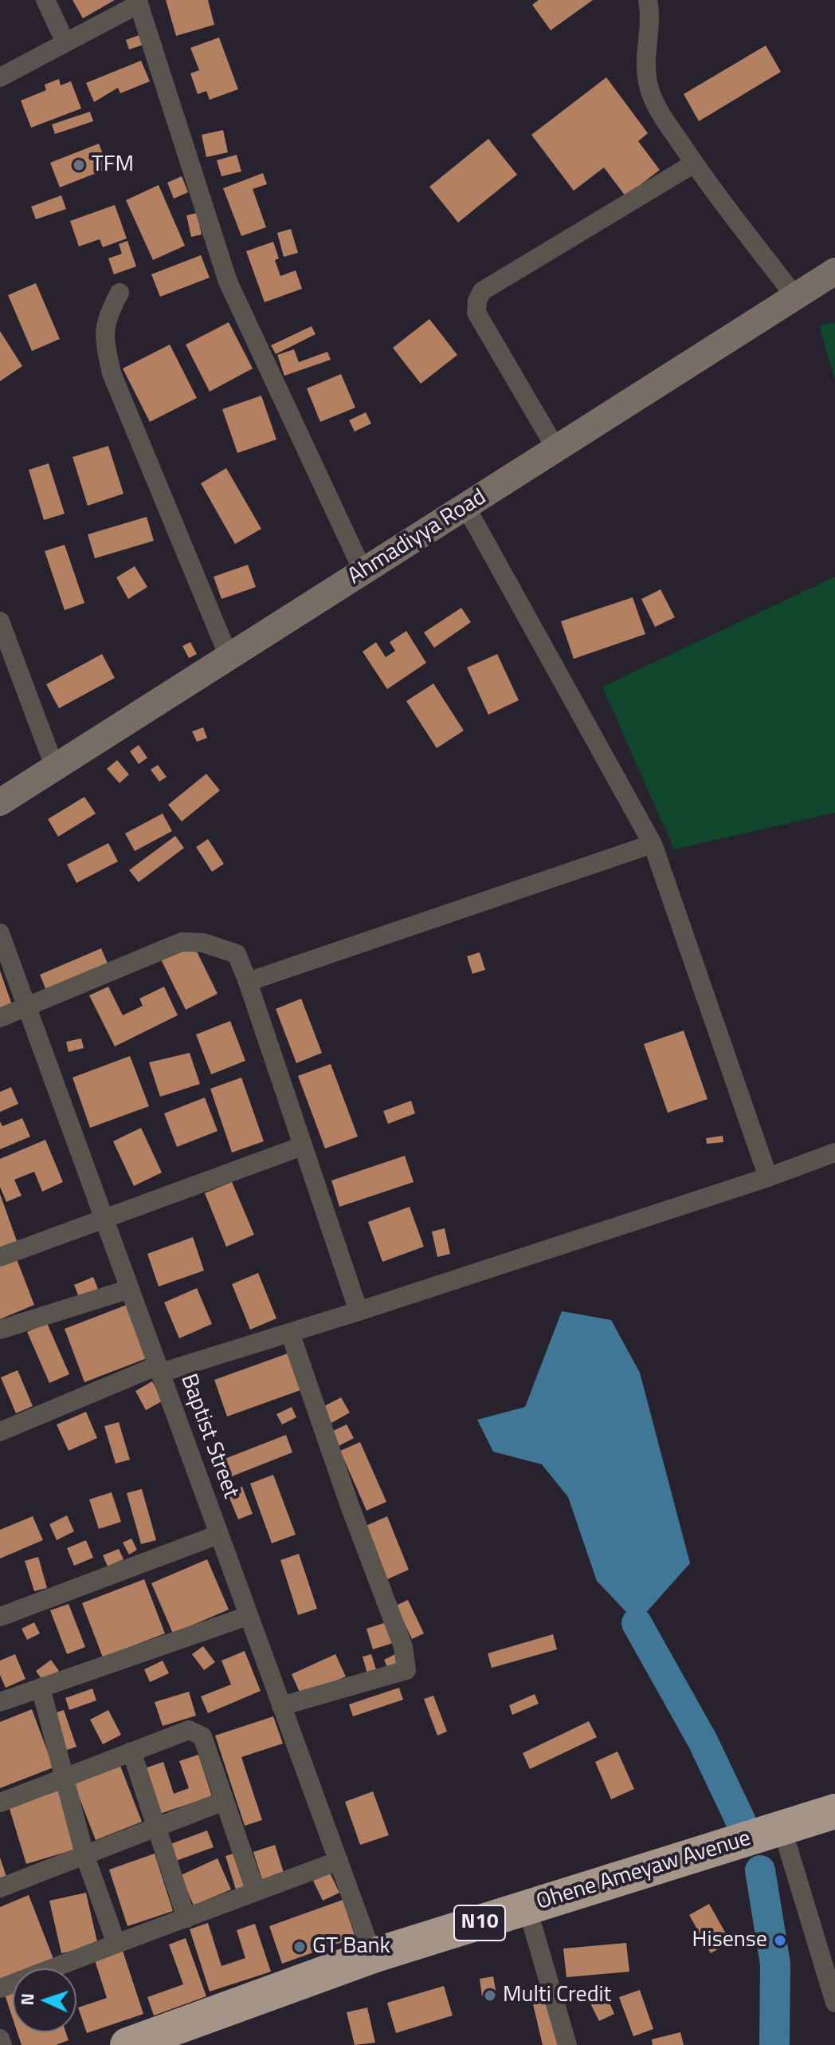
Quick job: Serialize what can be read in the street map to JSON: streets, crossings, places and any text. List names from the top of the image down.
{
  "streets": {
    "highway": ["Ohene Ameyaw Avenue", "N10"],
    "street": ["Ahmadiyya Road", "Baptist Street"]
  },
  "crossings": [
    ["Baptist Street", "Ohene Ameyaw Avenue"]
  ],
  "places": [
    "TFM",
    "Hisense",
    "GT Bank",
    "Multi Credit"
  ],
  "north": "left"
}
